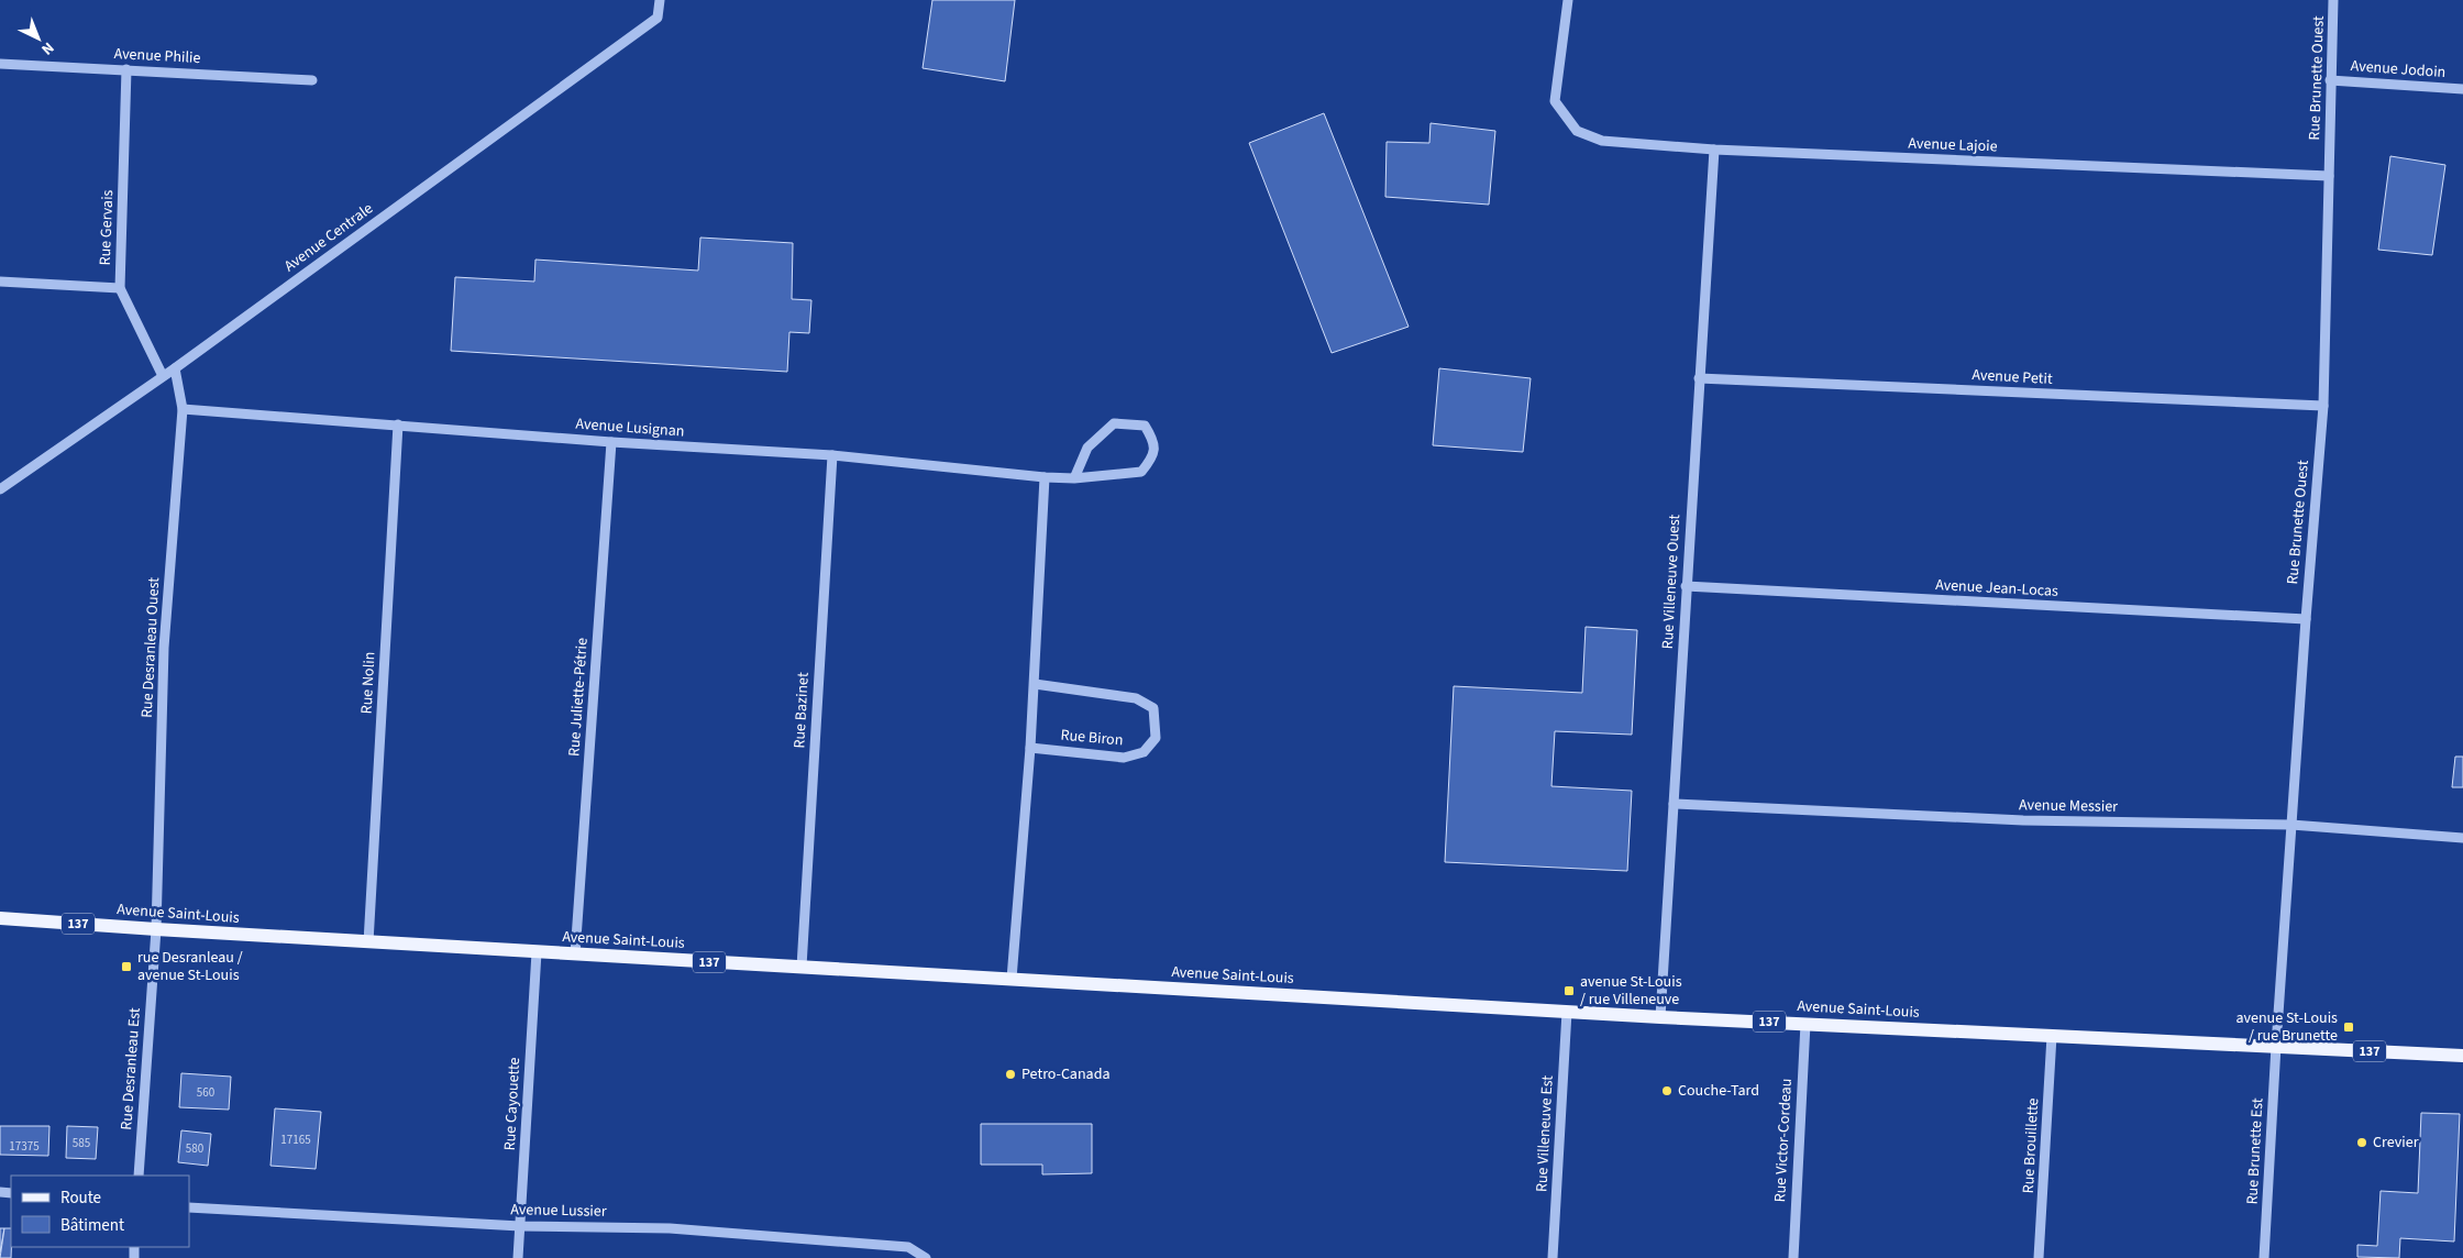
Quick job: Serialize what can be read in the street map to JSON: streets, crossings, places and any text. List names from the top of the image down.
{
  "streets": {
    "main road": ["Avenue Saint-Louis", "137"],
    "street": [
      "Avenue Philie",
      "Avenue Jodoin",
      "Rue Brunette Ouest",
      "Avenue Lajoie",
      "Rue Gervais",
      "Avenue Centrale",
      "Avenue Petit",
      "Avenue Lusignan",
      "Rue Villeneuve Ouest",
      "Avenue Jean-Locas",
      "Rue Desranleau Ouest",
      "Rue Nolin",
      "Rue Juliette-Pétrie",
      "Rue Bazinet",
      "Rue Biron",
      "Avenue Messier",
      "Rue Desranleau Est",
      "Rue Cayouette",
      "Rue Villeneuve Est",
      "Rue Victor-Cordeau",
      "Rue Brouillette",
      "Rue Brunette Est",
      "Avenue Lussier"
    ]
  },
  "crossings": [
    ["Avenue Philie", "Rue Gervais"],
    ["Avenue Jodoin", "Rue Brunette Ouest"],
    ["Rue Brunette Ouest", "Avenue Lajoie"],
    ["Rue Brunette Ouest", "Avenue Petit"],
    ["Rue Brunette Ouest", "Avenue Jean-Locas"],
    ["Rue Brunette Ouest", "Avenue Messier"],
    ["Rue Brunette Ouest", "Avenue Saint-Louis"],
    ["Rue Brunette Ouest", "Rue Brunette Est"],
    ["Avenue Lajoie", "Rue Villeneuve Ouest"],
    ["Rue Gervais", "Avenue Centrale"],
    ["Avenue Centrale", "Rue Desranleau Ouest"],
    ["Avenue Petit", "Rue Villeneuve Ouest"],
    ["Avenue Lusignan", "Rue Desranleau Ouest"],
    ["Avenue Lusignan", "Rue Nolin"],
    ["Avenue Lusignan", "Rue Juliette-Pétrie"],
    ["Avenue Lusignan", "Rue Bazinet"],
    ["Rue Villeneuve Ouest", "Avenue Jean-Locas"],
    ["Rue Villeneuve Ouest", "Avenue Messier"],
    ["Rue Villeneuve Ouest", "Avenue Saint-Louis"],
    ["Rue Desranleau Ouest", "Avenue Saint-Louis"],
    ["Rue Desranleau Ouest", "Rue Desranleau Est"],
    ["Rue Nolin", "Avenue Saint-Louis"],
    ["Rue Juliette-Pétrie", "Avenue Saint-Louis"],
    ["Rue Bazinet", "Avenue Saint-Louis"],
    ["Avenue Saint-Louis", "Rue Desranleau Est"],
    ["Avenue Saint-Louis", "Rue Cayouette"],
    ["Avenue Saint-Louis", "Rue Villeneuve Est"],
    ["Avenue Saint-Louis", "Rue Victor-Cordeau"],
    ["Avenue Saint-Louis", "Rue Brouillette"],
    ["Avenue Saint-Louis", "Rue Brunette Est"],
    ["Rue Cayouette", "Avenue Lussier"]
  ],
  "places": {
    "transit": ["rue Desranleau / avenue St-Louis", "avenue St-Louis / rue Villeneuve", "avenue St-Louis / rue Brunette"],
    "other": ["Petro-Canada", "Couche-Tard", "Crevier"]
  },
  "house_numbers": [
    "560",
    "17165",
    "585",
    "17375",
    "580"
  ],
  "legend": ["Route", "Bâtiment"],
  "north": "bottom right"
}
